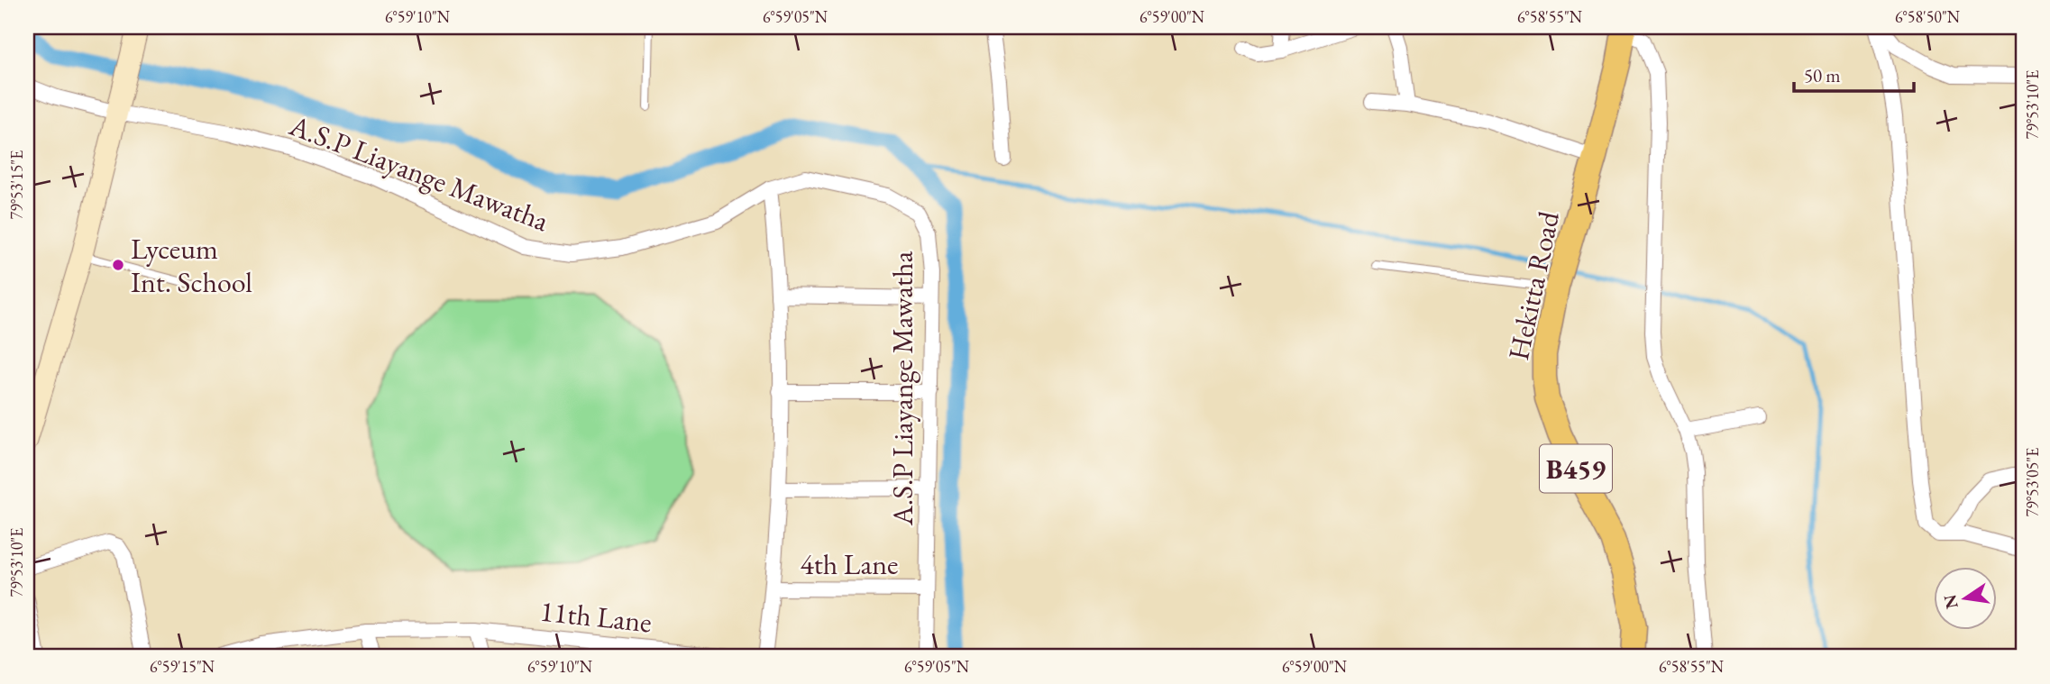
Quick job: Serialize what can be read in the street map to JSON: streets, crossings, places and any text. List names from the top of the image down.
{
  "streets": {
    "main road": ["Hekitta Road", "B459"],
    "street": ["A.S.P Liayange Mawatha", "4th Lane", "11th Lane"]
  },
  "crossings": [
    ["A.S.P Liayange Mawatha", "4th Lane"]
  ],
  "places": ["Lyceum Int. School"],
  "scale_bar": "50 m",
  "north": "left",
  "coordinates": [
    "6°59'10\"N",
    "6°59'05\"N",
    "6°59'00\"N",
    "6°58'55\"N",
    "6°58'50\"N",
    "79°53'10\"E",
    "79°53'15\"E",
    "79°53'05\"E",
    "6°59'15\"N"
  ]
}
